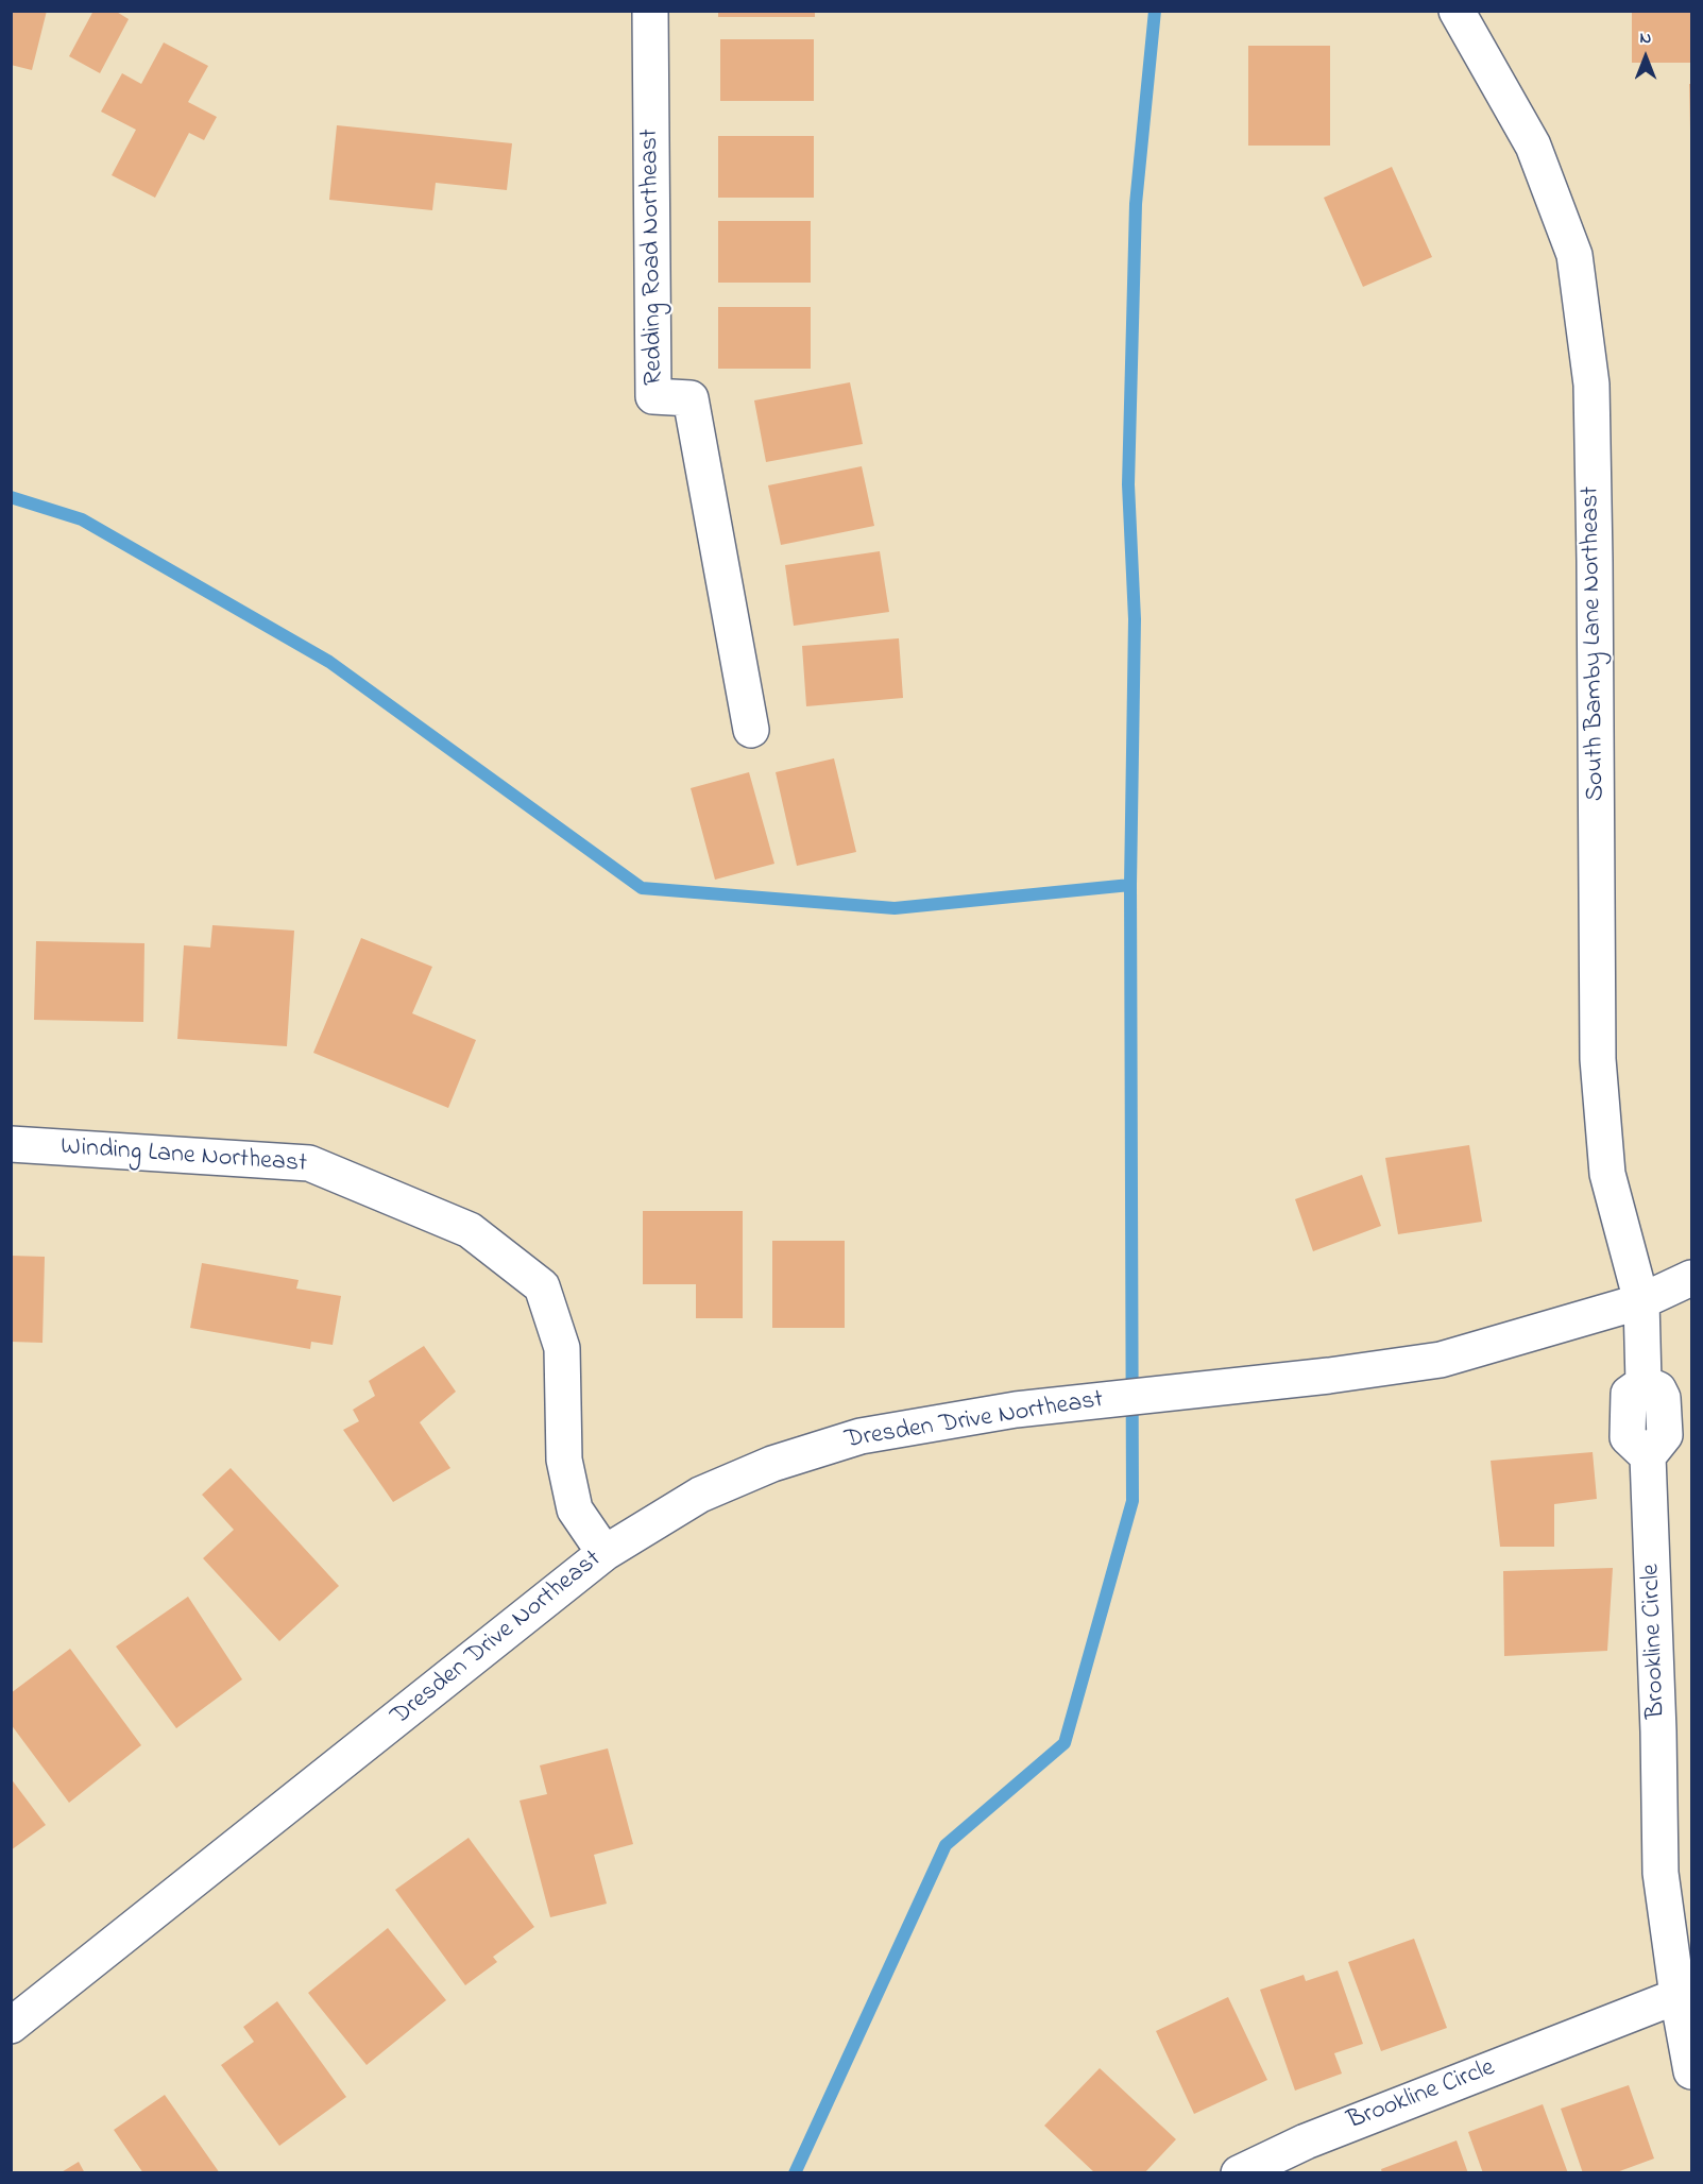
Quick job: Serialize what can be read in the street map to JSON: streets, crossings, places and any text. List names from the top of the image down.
{
  "streets": {
    "street": [
      "Redding Road Northeast",
      "South Bamby Lane Northeast",
      "Winding Lane Northeast",
      "Dresden Drive Northeast",
      "Brookline Circle"
    ]
  },
  "crossings": [
    ["South Bamby Lane Northeast", "Dresden Drive Northeast"],
    ["South Bamby Lane Northeast", "Brookline Circle"],
    ["Winding Lane Northeast", "Dresden Drive Northeast"],
    ["Dresden Drive Northeast", "Brookline Circle"]
  ],
  "north": "top"
}
